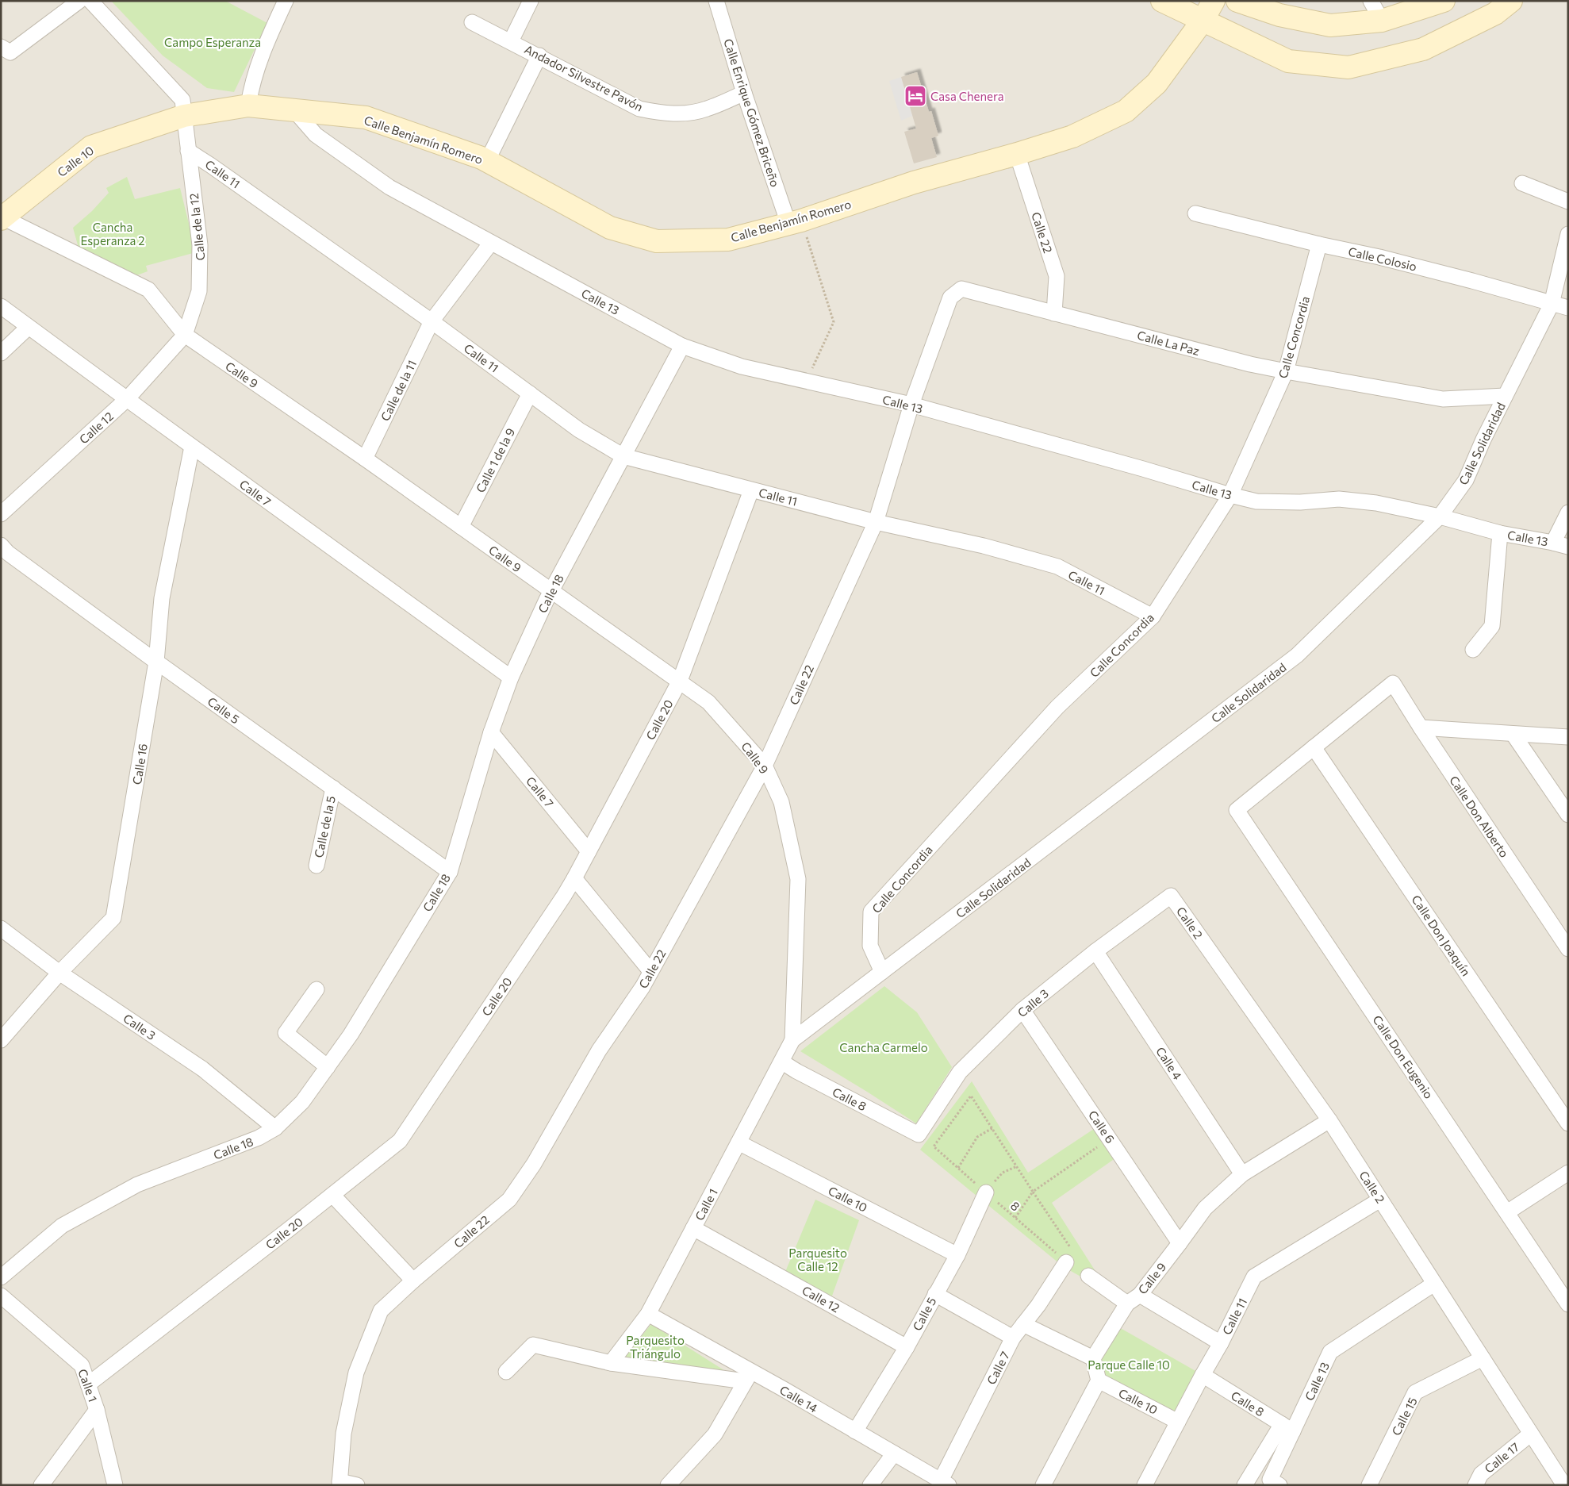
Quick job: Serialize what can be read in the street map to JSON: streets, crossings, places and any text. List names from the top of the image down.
{
  "streets": {
    "street": [
      "Andador Silvestre Pavón",
      "Calle Enrique Gómez Briceño",
      "Calle Benjamín Romero",
      "Calle 10",
      "Calle 11",
      "Calle de la 12",
      "Calle 22",
      "Calle Colosio",
      "Calle 13",
      "Calle Concordia",
      "Calle La Paz",
      "Calle 9",
      "Calle de la 11",
      "Calle 12",
      "Calle Solidaridad",
      "Calle 1 de la 9",
      "Calle 7",
      "Calle 18",
      "Calle 5",
      "Calle 20",
      "Calle 16",
      "Calle Don Alberto",
      "Calle de la 5",
      "Calle 2",
      "Calle Don Joaquín",
      "Calle 3",
      "Calle Don Eugenio",
      "Calle 4",
      "Calle 8",
      "Calle 6",
      "Calle 1",
      "Calle 14",
      "Calle 15",
      "Calle 17"
    ],
    "path": ["8"]
  },
  "crossings": [
    ["Andador Silvestre Pavón", "Calle Enrique Gómez Briceño"],
    ["Calle Enrique Gómez Briceño", "Calle Benjamín Romero"],
    ["Calle Benjamín Romero", "Calle 10"],
    ["Calle Benjamín Romero", "Calle de la 12"],
    ["Calle Benjamín Romero", "Calle 22"],
    ["Calle Benjamín Romero", "Calle 13"],
    ["Calle 10", "Calle 11"],
    ["Calle 10", "Calle de la 12"],
    ["Calle 10", "Calle 9"],
    ["Calle 10", "Calle 5"],
    ["Calle 10", "Calle 1"],
    ["Calle 11", "Calle de la 12"],
    ["Calle 11", "Calle 22"],
    ["Calle 11", "Calle Concordia"],
    ["Calle 11", "Calle de la 11"],
    ["Calle 11", "Calle 1 de la 9"],
    ["Calle 11", "Calle 18"],
    ["Calle 11", "Calle 20"],
    ["Calle 11", "Calle 2"],
    ["Calle 11", "Calle 8"],
    ["Calle de la 12", "Calle 9"],
    ["Calle de la 12", "Calle 12"],
    ["Calle 22", "Calle 13"],
    ["Calle 22", "Calle La Paz"],
    ["Calle 22", "Calle 9"],
    ["Calle Colosio", "Calle Concordia"],
    ["Calle Colosio", "Calle Solidaridad"],
    ["Calle 13", "Calle Concordia"],
    ["Calle 13", "Calle La Paz"],
    ["Calle 13", "Calle Solidaridad"],
    ["Calle 13", "Calle 18"],
    ["Calle 13", "Calle 2"],
    ["Calle 13", "Calle 8"],
    ["Calle Concordia", "Calle La Paz"],
    ["Calle Concordia", "Calle Solidaridad"],
    ["Calle La Paz", "Calle Solidaridad"],
    ["Calle 9", "Calle de la 11"],
    ["Calle 9", "Calle 12"],
    ["Calle 9", "Calle Solidaridad"],
    ["Calle 9", "Calle 1 de la 9"],
    ["Calle 9", "Calle 18"],
    ["Calle 9", "Calle 20"],
    ["Calle 9", "Calle 2"],
    ["Calle 9", "Calle 4"],
    ["Calle 9", "Calle 6"],
    ["Calle 9", "Calle 1"],
    ["Calle 12", "Calle 7"],
    ["Calle 12", "Calle 5"],
    ["Calle 12", "Calle 1"],
    ["Calle Solidaridad", "Calle 1"],
    ["Calle 7", "Calle 18"],
    ["Calle 7", "Calle 20"],
    ["Calle 7", "Calle 16"],
    ["Calle 7", "8"],
    ["Calle 7", "Calle 14"],
    ["Calle 18", "Calle 5"],
    ["Calle 18", "Calle 3"],
    ["Calle 5", "Calle 16"],
    ["Calle 5", "Calle de la 5"],
    ["Calle 5", "8"],
    ["Calle 5", "Calle 14"],
    ["Calle 20", "Calle 1"],
    ["Calle 16", "Calle 3"],
    ["Calle Don Alberto", "Calle Don Joaquín"],
    ["Calle Don Alberto", "Calle Don Eugenio"],
    ["Calle 2", "Calle 3"],
    ["Calle 2", "Calle 15"],
    ["Calle 2", "Calle 17"],
    ["Calle Don Joaquín", "Calle Don Eugenio"],
    ["Calle 3", "Calle 4"],
    ["Calle 3", "Calle 8"],
    ["Calle 3", "Calle 6"],
    ["Calle 8", "Calle 1"],
    ["Calle 1", "Calle 14"]
  ],
  "parks": [
    "Campo Esperanza",
    "Cancha Esperanza 2",
    "Cancha Carmelo",
    "Parquesito Calle 12",
    "Parquesito Triángulo",
    "Parque Calle 10"
  ],
  "places": {
    "hotel": ["Casa Chenera"]
  }
}
